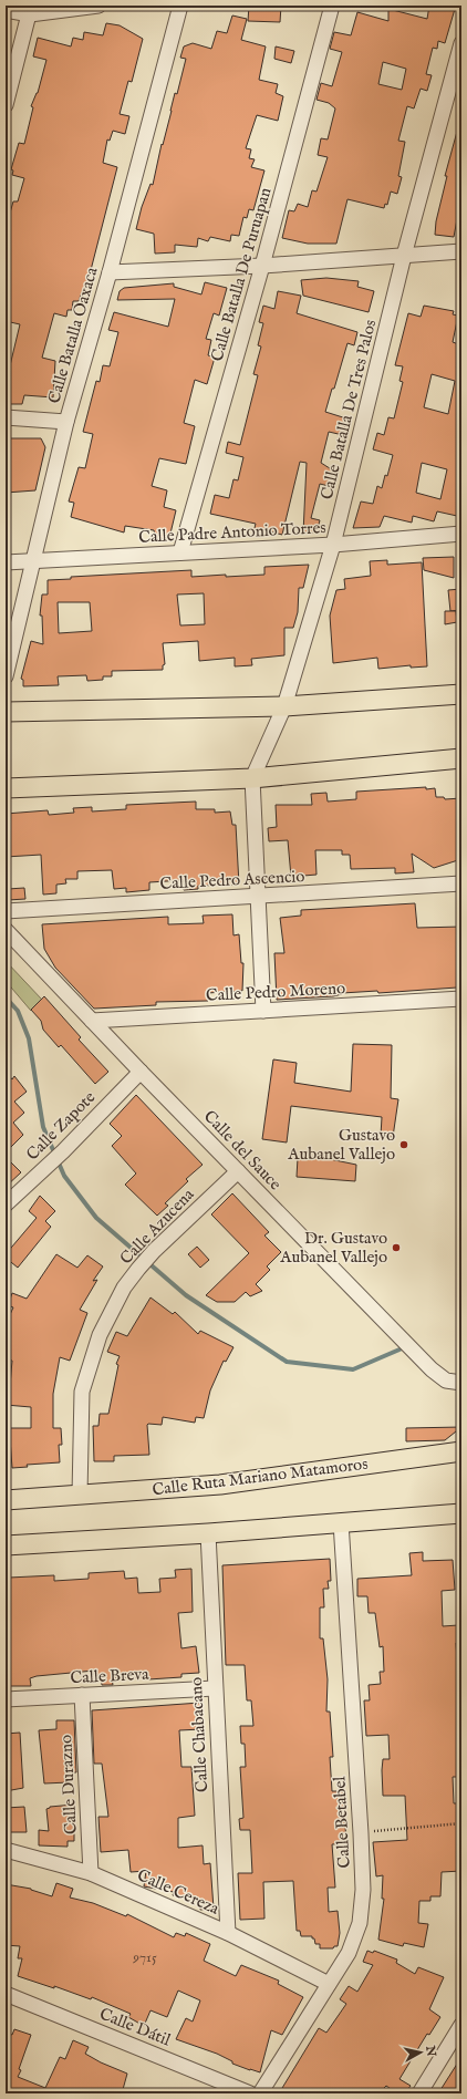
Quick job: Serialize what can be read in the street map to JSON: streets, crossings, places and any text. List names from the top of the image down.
{
  "streets": {
    "main road": ["Calle Ruta Mariano Matamoros"],
    "street": [
      "Calle Batalla De Puruapan",
      "Calle Batalla Oaxaca",
      "Calle Batalla De Tres Palos",
      "Calle Padre Antonio Torres",
      "Calle Pedro Ascencio",
      "Calle Pedro Moreno",
      "Calle Zapote",
      "Calle del Sauce",
      "Calle Azucena",
      "Calle Breva",
      "Calle Chabacano",
      "Calle Durazno",
      "Calle Betabel",
      "Calle Cereza",
      "Calle Dátil"
    ]
  },
  "crossings": [
    ["Calle Batalla De Puruapan", "Calle Padre Antonio Torres"],
    ["Calle Batalla Oaxaca", "Calle Padre Antonio Torres"],
    ["Calle Batalla De Tres Palos", "Calle Padre Antonio Torres"],
    ["Calle Pedro Moreno", "Calle del Sauce"],
    ["Calle Zapote", "Calle del Sauce"],
    ["Calle del Sauce", "Calle Azucena"],
    ["Calle Azucena", "Calle Ruta Mariano Matamoros"],
    ["Calle Breva", "Calle Chabacano"],
    ["Calle Breva", "Calle Durazno"],
    ["Calle Chabacano", "Calle Cereza"],
    ["Calle Durazno", "Calle Cereza"],
    ["Calle Betabel", "Calle Cereza"]
  ],
  "places": ["Gustavo Aubanel Vallejo", "Dr. Gustavo Aubanel Vallejo"],
  "house_numbers": ["9715"],
  "north": "right"
}
